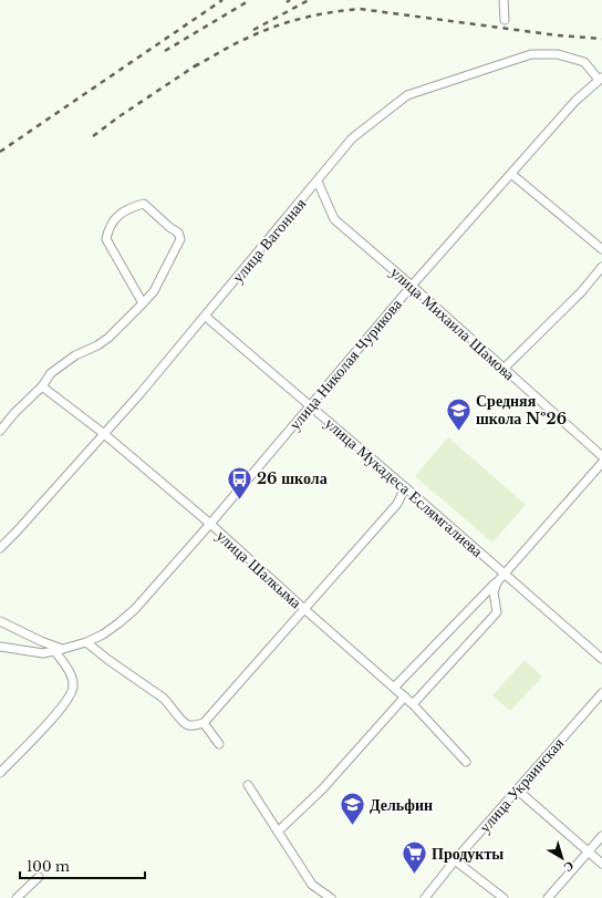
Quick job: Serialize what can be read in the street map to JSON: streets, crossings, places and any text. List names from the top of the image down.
{
  "streets": {
    "street": [
      "улица Вагонная",
      "улица Михаила Шамова",
      "улица Николая Чурикова",
      "улица Мукадеса Еслямгалиева",
      "улица Шалкыма",
      "улица Украинская"
    ]
  },
  "crossings": [
    ["улица Вагонная", "улица Михаила Шамова"],
    ["улица Вагонная", "улица Николая Чурикова"],
    ["улица Вагонная", "улица Мукадеса Еслямгалиева"],
    ["улица Вагонная", "улица Шалкыма"],
    ["улица Михаила Шамова", "улица Николая Чурикова"],
    ["улица Николая Чурикова", "улица Мукадеса Еслямгалиева"],
    ["улица Николая Чурикова", "улица Шалкыма"]
  ],
  "places": {
    "school or university": ["Средняя школа №26", "Дельфин"],
    "bus stop": ["26 школа"],
    "supermarket": ["Продукты"]
  },
  "scale_bar": "100 m",
  "north": "bottom right"
}
